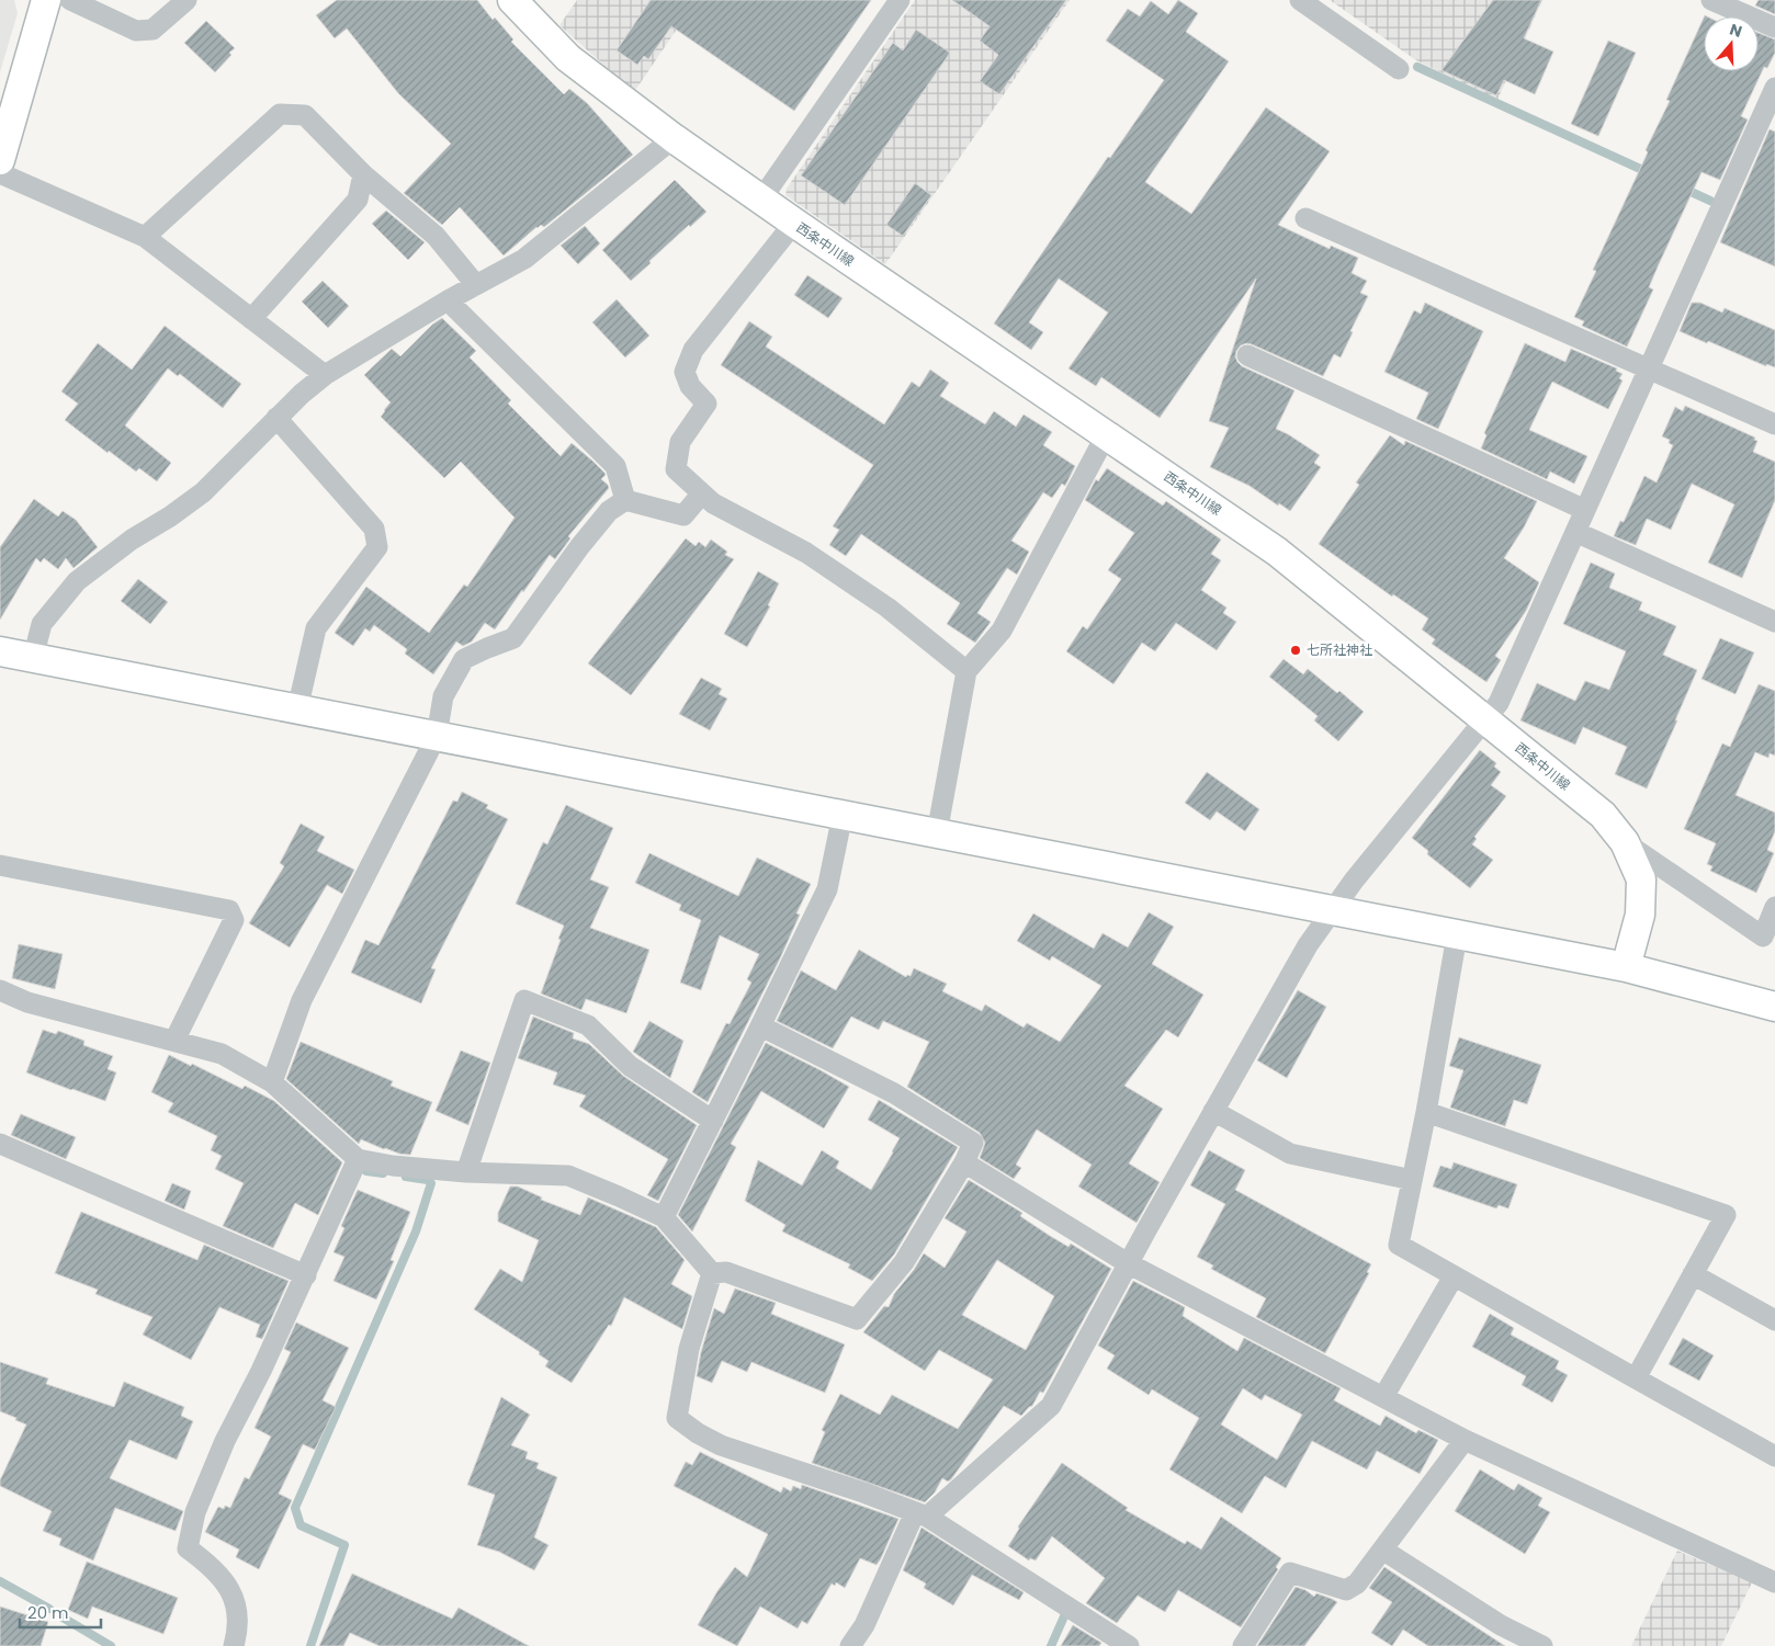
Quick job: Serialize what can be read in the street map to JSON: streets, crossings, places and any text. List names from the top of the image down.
{
  "streets": {
    "street": ["西条中川線"]
  },
  "places": ["七所社神社"],
  "scale_bar": "20 m",
  "north": "top"
}
